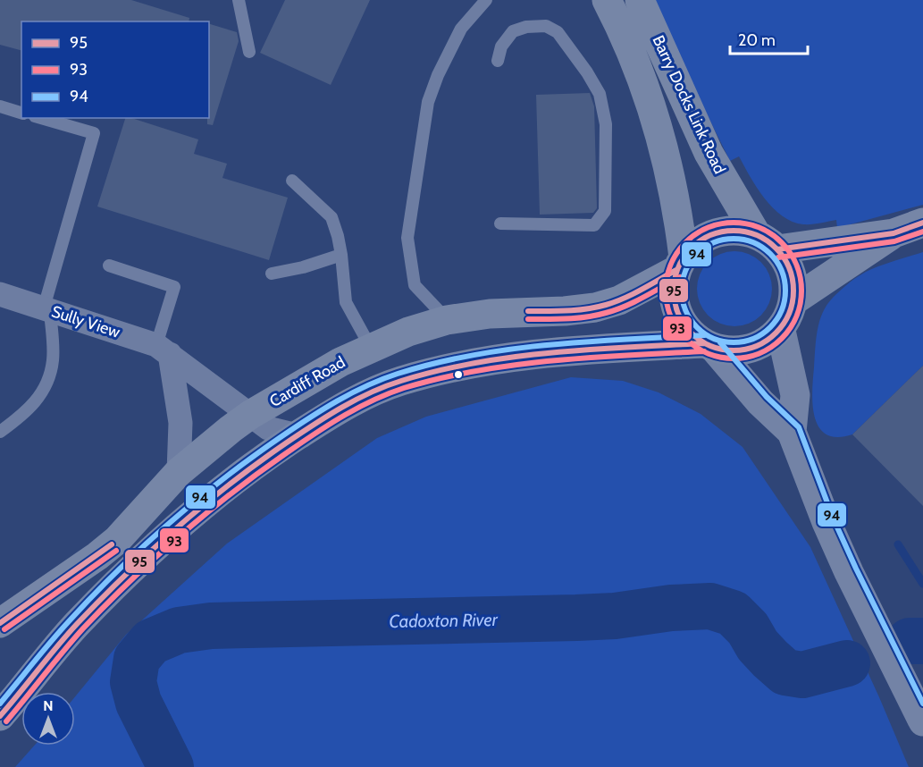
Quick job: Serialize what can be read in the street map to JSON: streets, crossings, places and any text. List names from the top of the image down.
{
  "streets": {
    "main road": ["Barry Docks Link Road", "Cardiff Road"],
    "street": ["Sully View"]
  },
  "crossings": [
    ["Barry Docks Link Road", "Cardiff Road"],
    ["Sully View", "Cardiff Road"]
  ],
  "water": ["Cadoxton River"],
  "lines": ["transit line 95", "transit line 93", "transit line 94"],
  "legend": ["95", "93", "94"],
  "scale_bar": "20 m",
  "north": "top"
}
